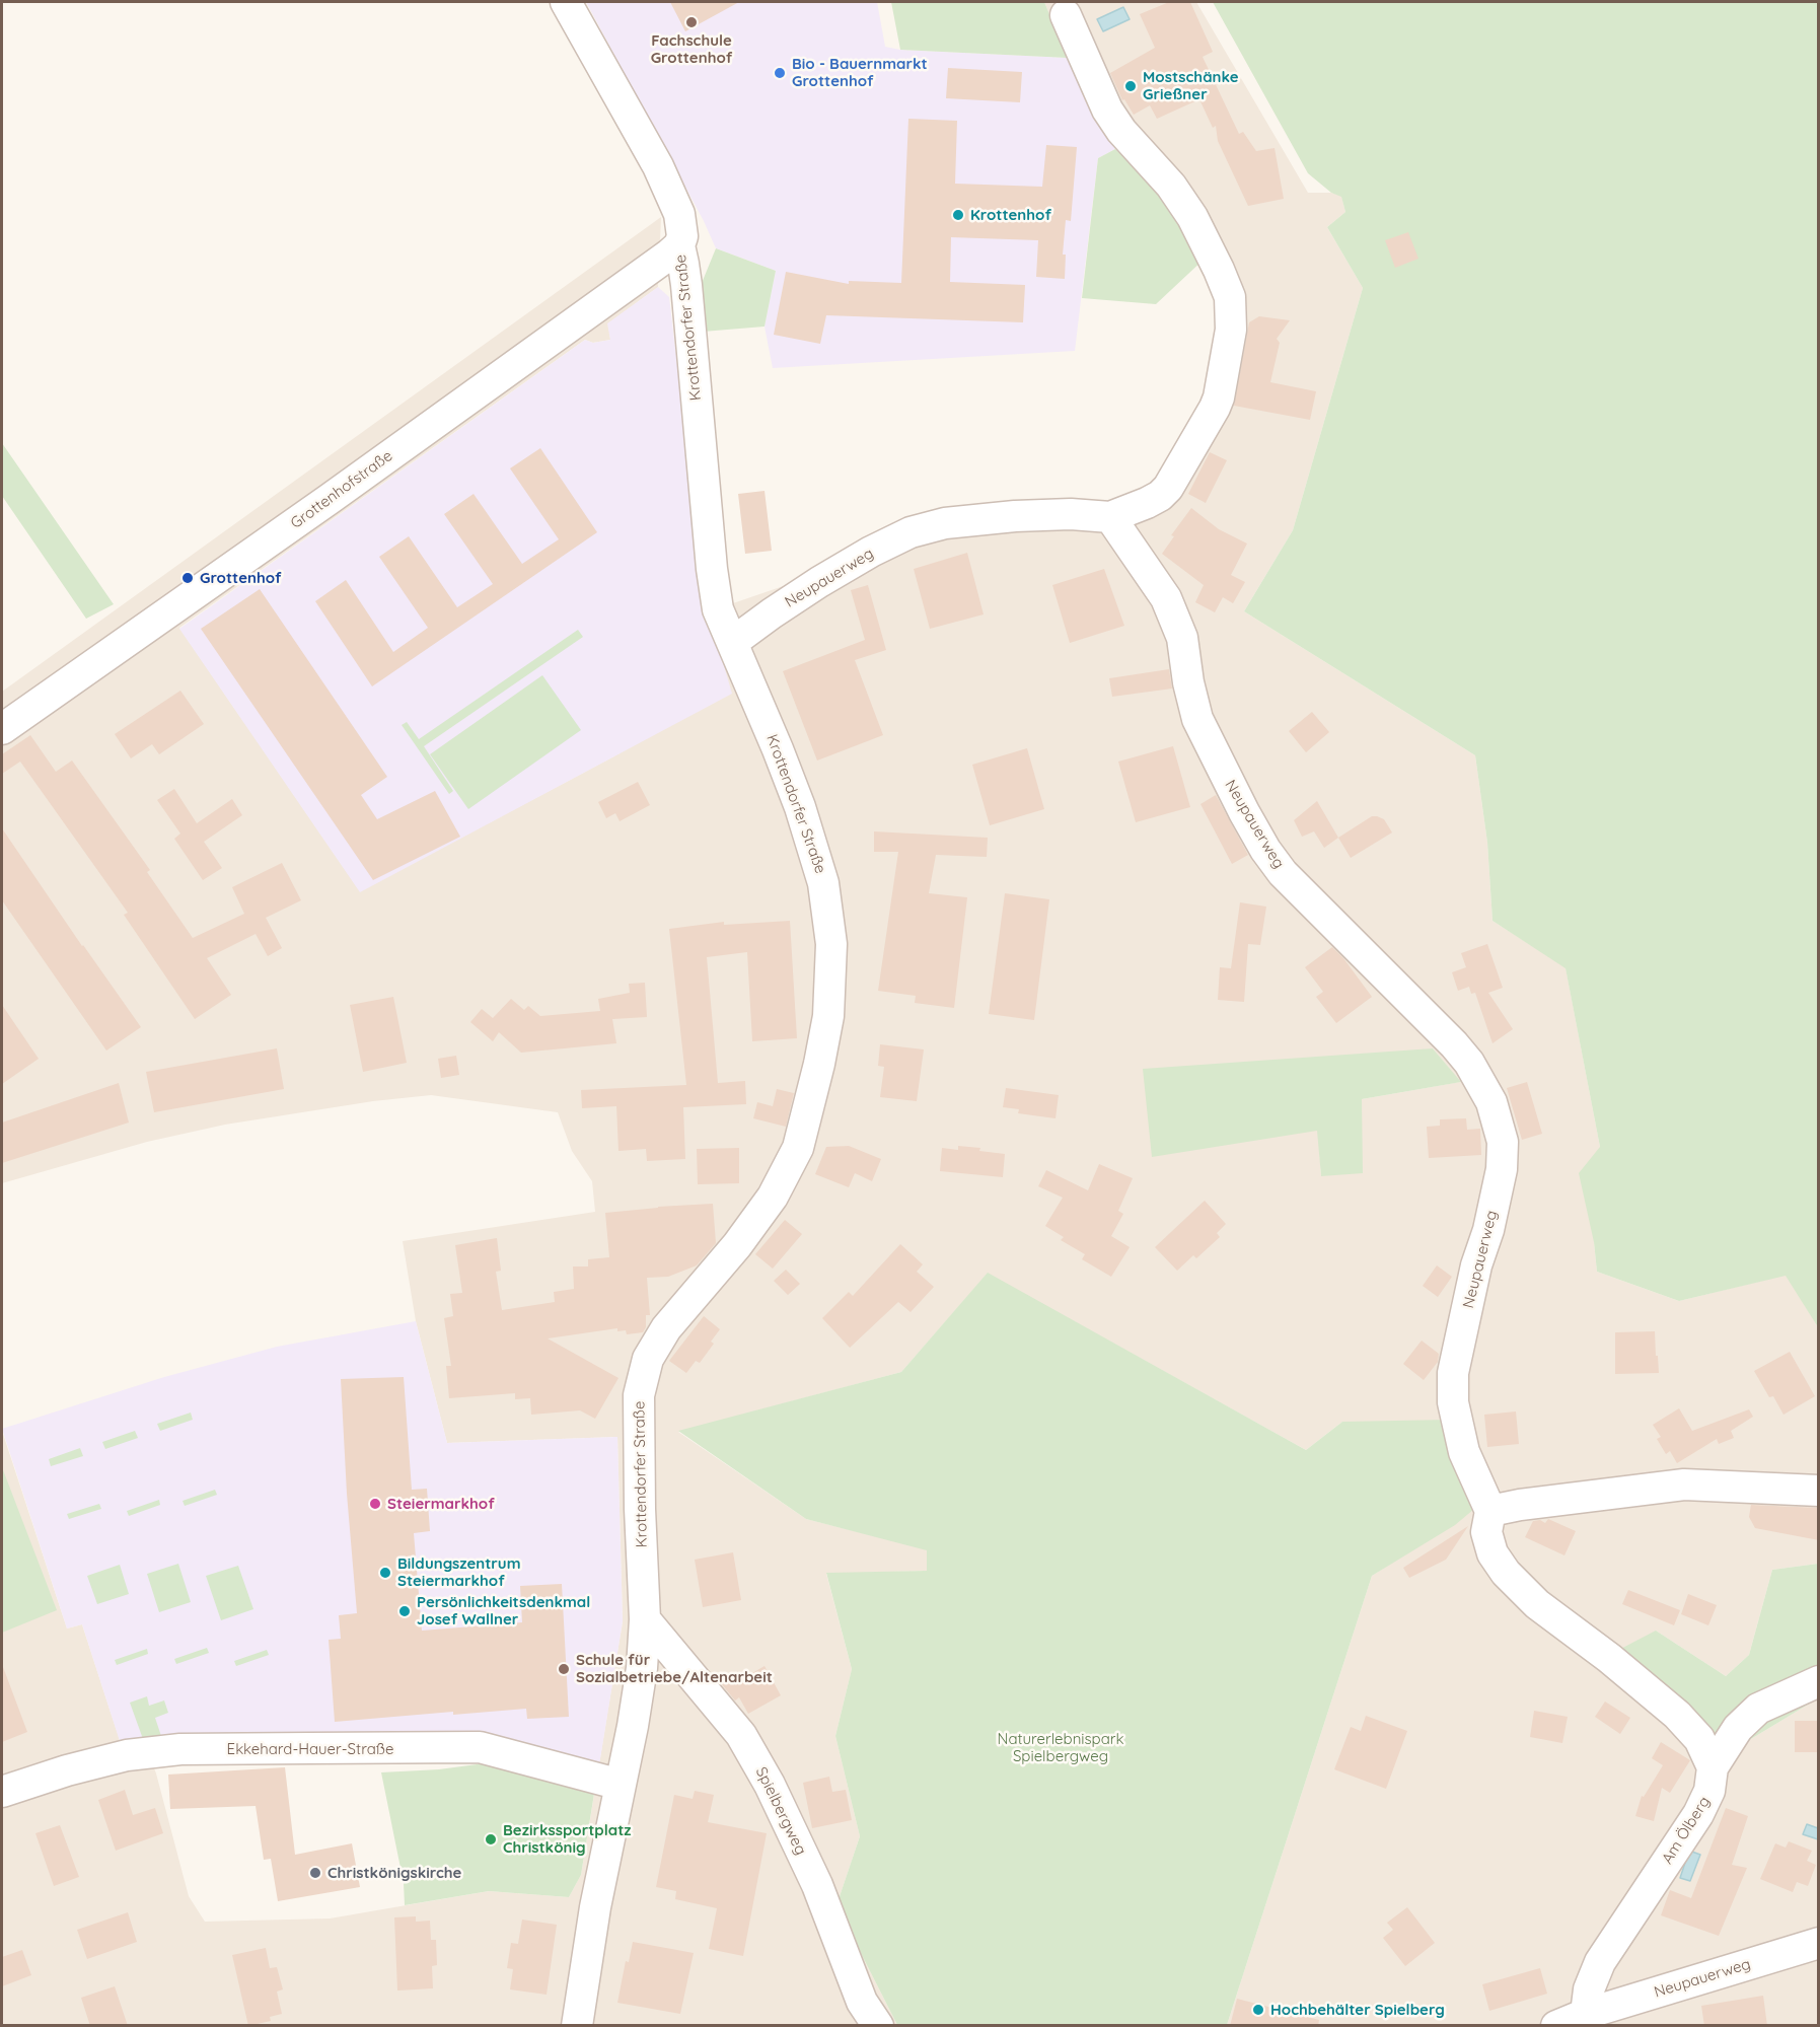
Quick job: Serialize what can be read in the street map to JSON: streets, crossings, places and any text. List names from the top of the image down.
{
  "streets": {
    "street": [
      "Krottendorfer Straße",
      "Grottenhofstraße",
      "Neupauerweg",
      "Ekkehard-Hauer-Straße",
      "Spielbergweg",
      "Am Ölberg"
    ]
  },
  "crossings": [
    ["Krottendorfer Straße", "Grottenhofstraße"],
    ["Krottendorfer Straße", "Neupauerweg"],
    ["Krottendorfer Straße", "Ekkehard-Hauer-Straße"],
    ["Krottendorfer Straße", "Spielbergweg"],
    ["Neupauerweg", "Am Ölberg"]
  ],
  "parks": ["Naturerlebnispark Spielbergweg"],
  "places": [
    "Fachschule Grottenhof",
    "Bio - Bauernmarkt Grottenhof",
    "Mostschänke Grießner",
    "Krottenhof",
    "Grottenhof",
    "Steiermarkhof",
    "Bildungszentrum Steiermarkhof",
    "Persönlichkeitsdenkmal Josef Wallner",
    "Schule für Sozialbetriebe/Altenarbeit",
    "Bezirkssportplatz Christkönig",
    "Christkönigskirche",
    "Hochbehälter Spielberg"
  ]
}
